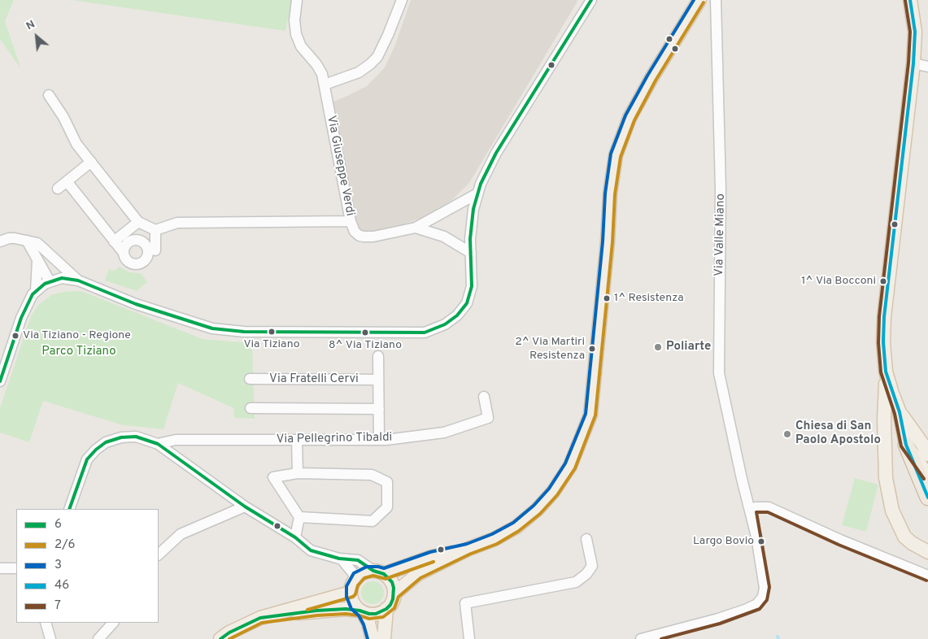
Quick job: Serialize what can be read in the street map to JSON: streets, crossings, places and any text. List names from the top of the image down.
{
  "streets": {
    "street": [
      "Via Giuseppe Verdi",
      "Via Valle Miano",
      "Via Fratelli Cervi",
      "Via Pellegrino Tibaldi"
    ]
  },
  "parks": ["Parco Tiziano"],
  "places": [
    "1^ Via Bocconi",
    "1^ Resistenza",
    "Via Tiziano",
    "8^ Via Tiziano",
    "Via Tiziano - Regione",
    "Poliarte",
    "2^ Via Martiri Resistenza",
    "Chiesa di San Paolo Apostolo",
    "Largo Bovio"
  ],
  "lines": [
    "transit line 6",
    "transit line 3",
    "transit line 46",
    "transit line 7",
    "transit line 2/6"
  ],
  "legend": [
    "6",
    "2/6",
    "3",
    "46",
    "7"
  ],
  "north": "top left"
}
